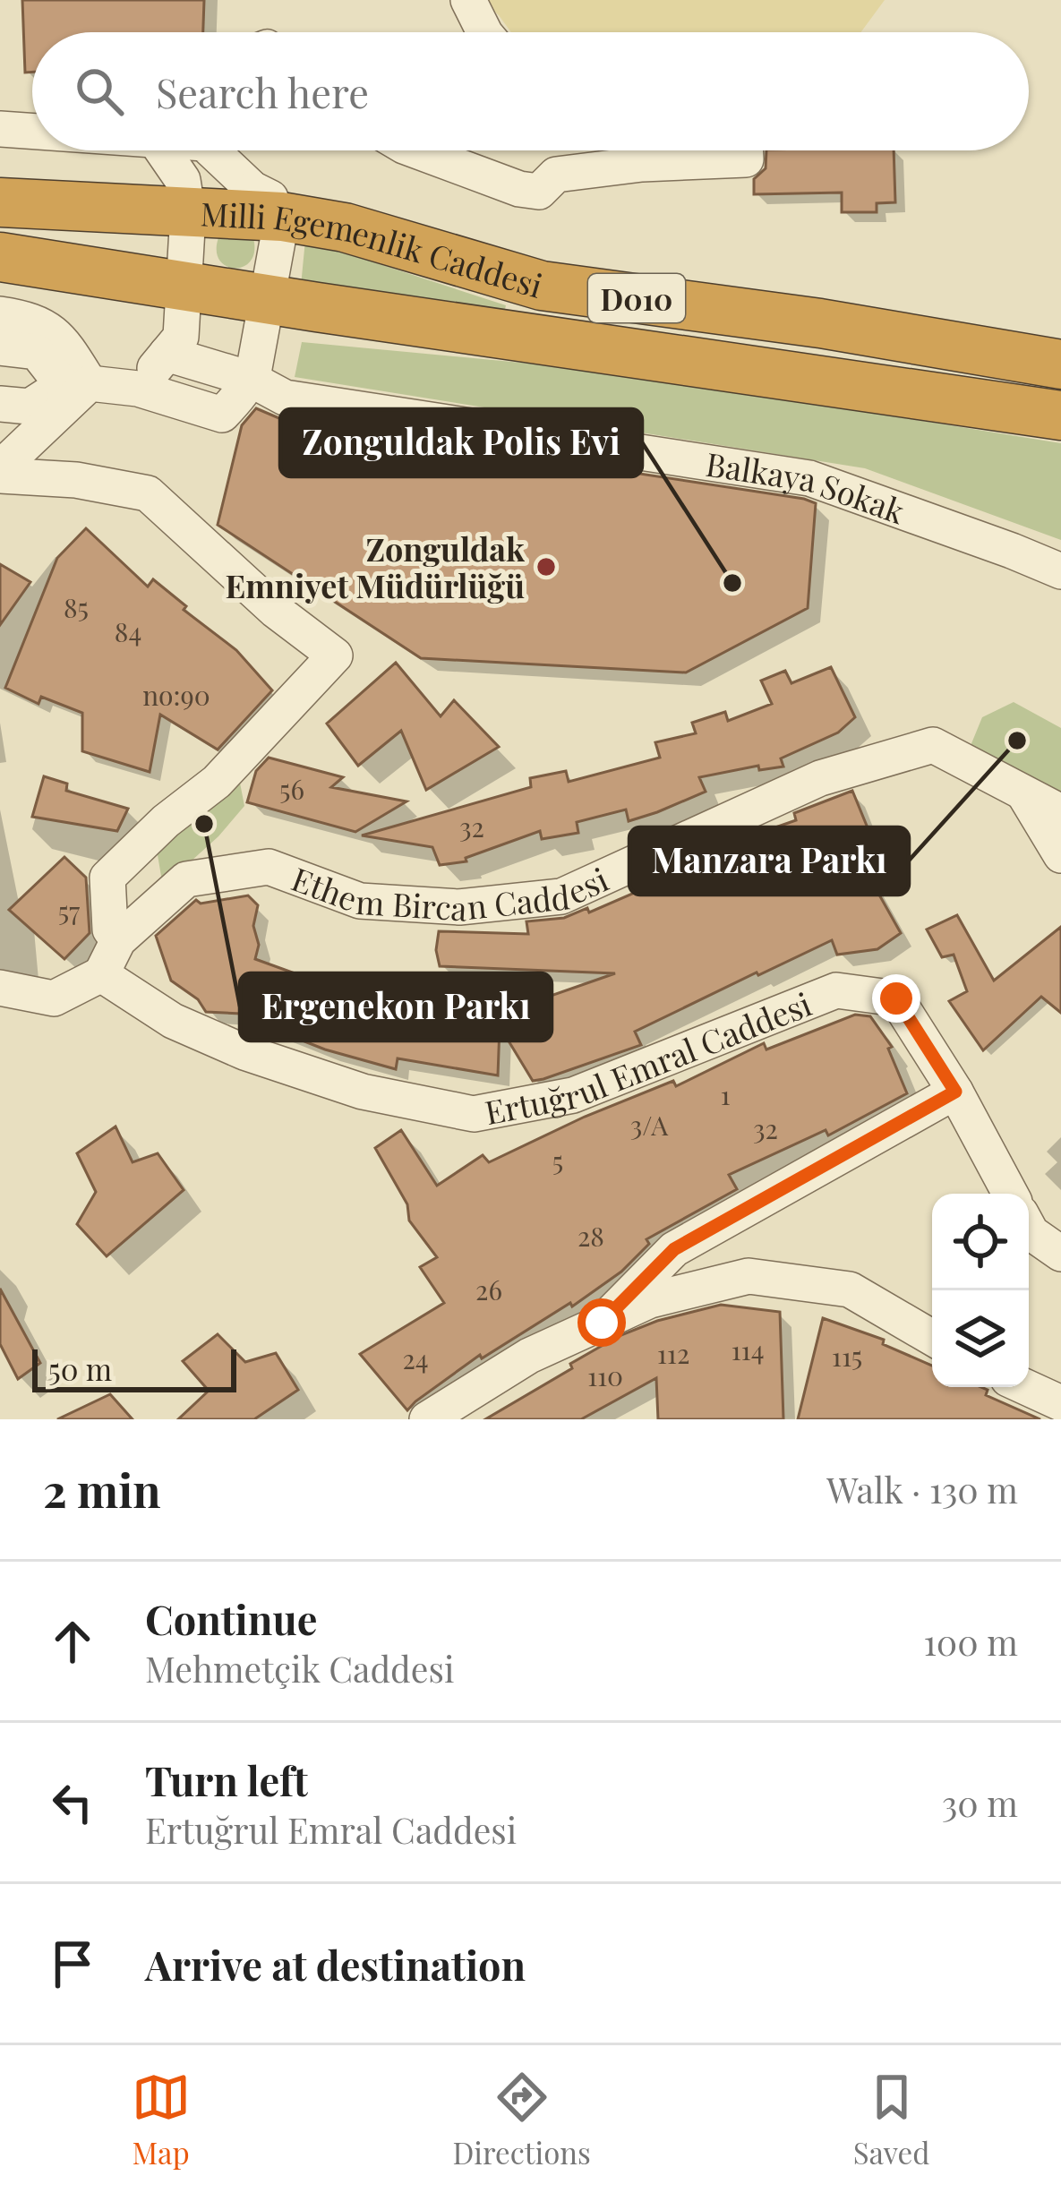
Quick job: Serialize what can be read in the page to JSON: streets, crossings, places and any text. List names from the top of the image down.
{
  "streets": {
    "highway": ["Milli Egemenlik Caddesi", "D010"],
    "street": ["Balkaya Sokak", "Ethem Bircan Caddesi", "Ertuğrul Emral Caddesi"]
  },
  "crossings": [
    ["Ethem Bircan Caddesi", "Ertuğrul Emral Caddesi"]
  ],
  "places": [
    "Zonguldak Emniyet Müdürlüğü",
    "Zonguldak Polis Evi",
    "Manzara Parkı",
    "Ergenekon Parkı"
  ],
  "house_numbers": [
    "85",
    "84",
    "no:90",
    "56",
    "32",
    "57",
    "1",
    "3/A",
    "32",
    "5",
    "28",
    "26",
    "114",
    "112",
    "115",
    "24",
    "110"
  ],
  "scale_bar": "50 m",
  "page": {
    "search": "Search here",
    "scale": "50 m",
    "heading": ["2 min", "Walk · 130 m"],
    "list": [
      ["Continue", "Mehmetçik Caddesi", "100 m"],
      ["Turn left", "Ertuğrul Emral Caddesi", "30 m"],
      "Arrive at destination"
    ],
    "nav": ["Map", "Directions", "Saved"]
  }
}
